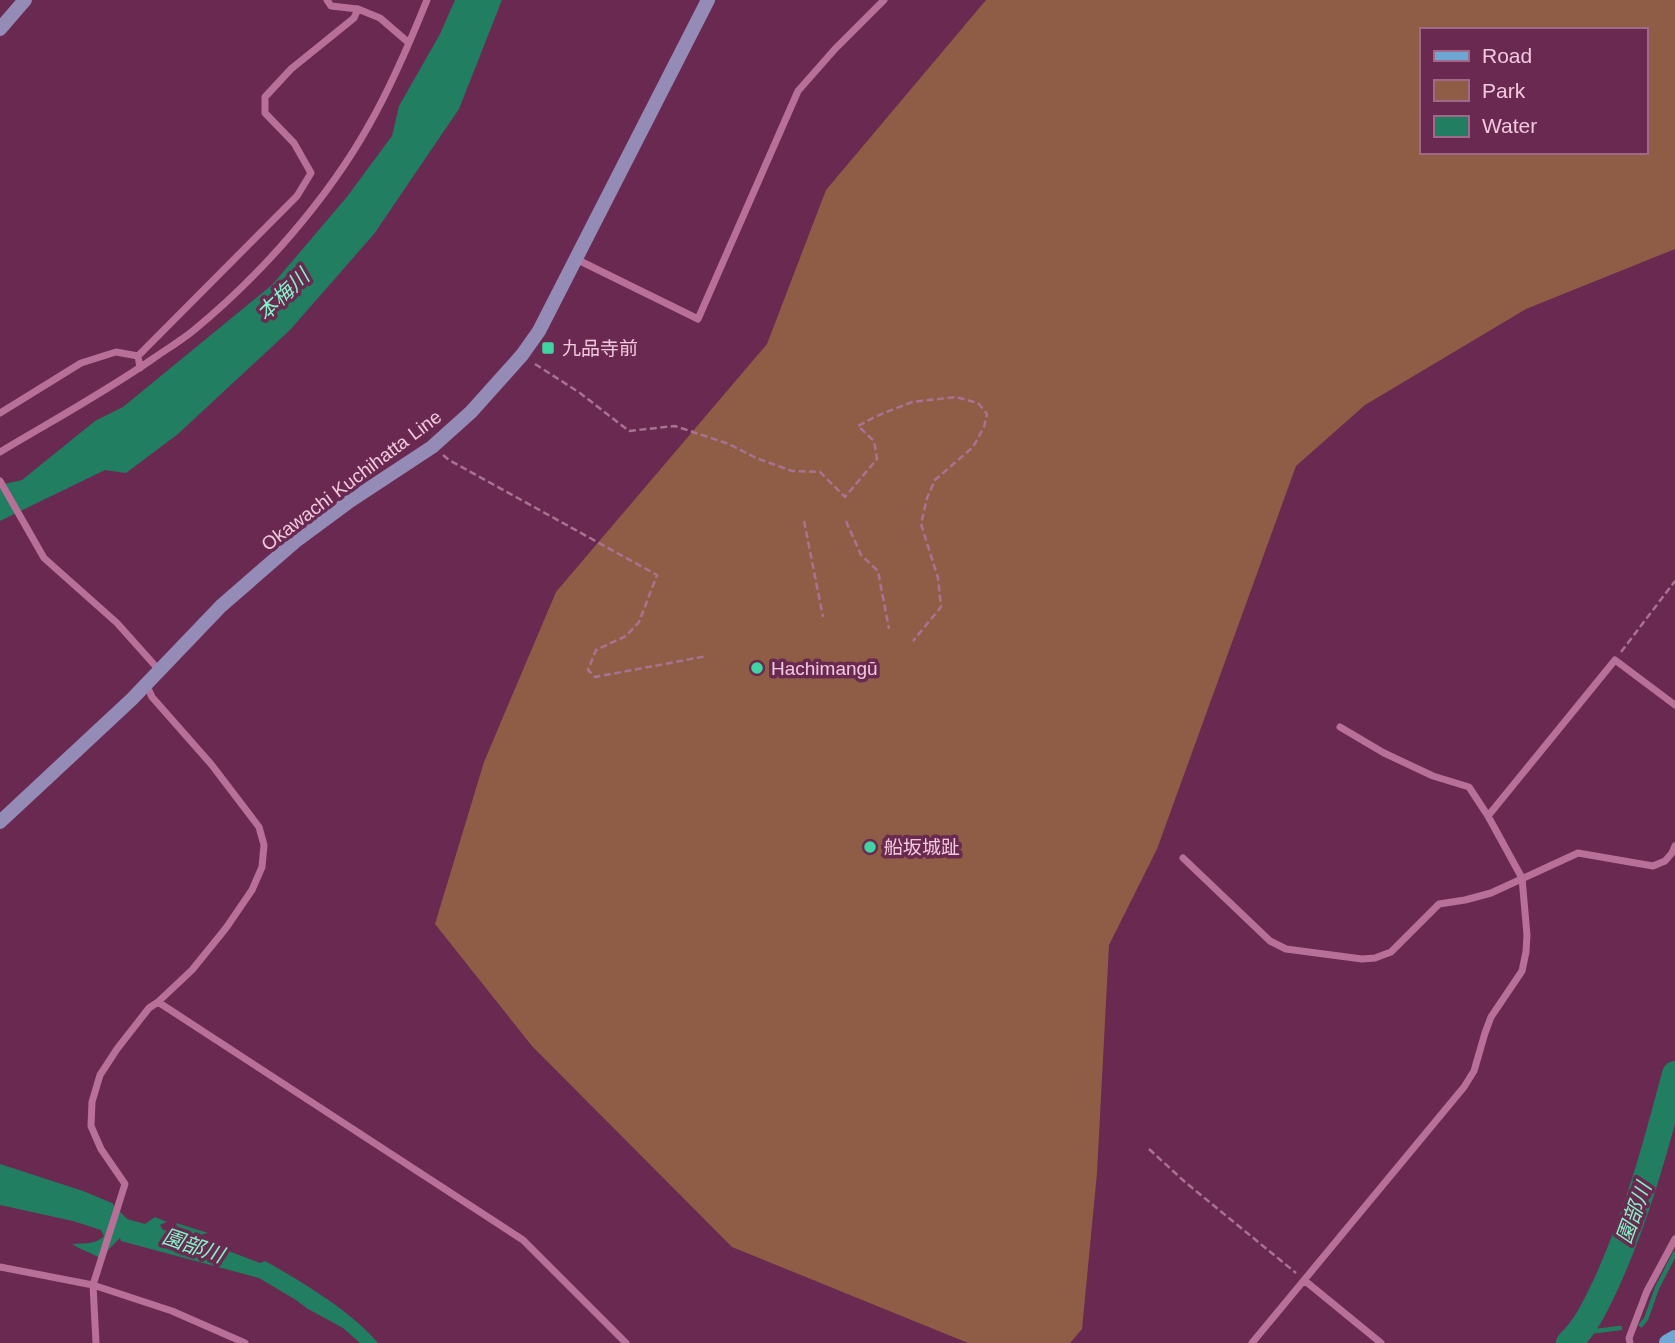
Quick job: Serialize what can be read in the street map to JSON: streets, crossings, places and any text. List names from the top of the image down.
{
  "streets": {
    "main road": ["Okawachi Kuchihatta Line"]
  },
  "water": ["本梅川", "園部川"],
  "places": {
    "transit": ["九品寺前"],
    "other": ["Hachimangū", "船坂城趾"]
  },
  "legend": ["Road", "Park", "Water"]
}
